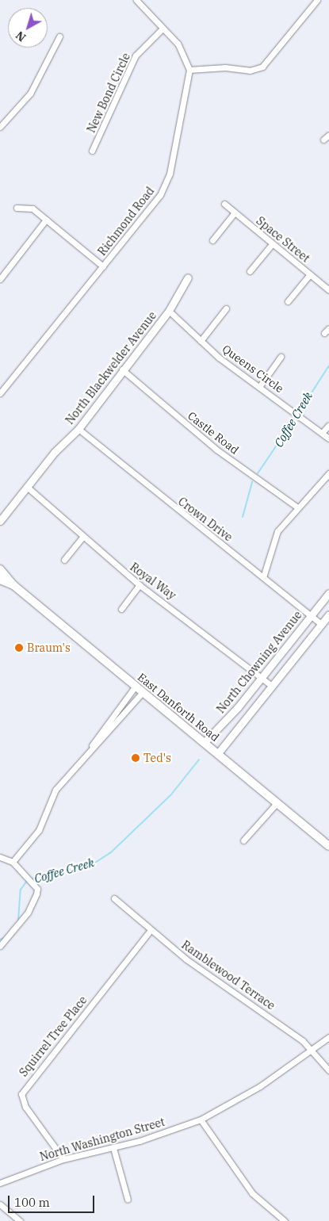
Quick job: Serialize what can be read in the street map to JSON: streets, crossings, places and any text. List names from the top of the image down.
{
  "streets": {
    "main road": ["East Danforth Road"],
    "street": [
      "New Bond Circle",
      "Richmond Road",
      "Space Street",
      "North Blackwelder Avenue",
      "Queens Circle",
      "Castle Road",
      "Crown Drive",
      "Royal Way",
      "North Chowning Avenue",
      "Ramblewood Terrace",
      "Squirrel Tree Place",
      "North Washington Street"
    ]
  },
  "crossings": [
    ["North Blackwelder Avenue", "Queens Circle"],
    ["North Blackwelder Avenue", "Castle Road"],
    ["North Blackwelder Avenue", "Crown Drive"],
    ["North Blackwelder Avenue", "Royal Way"],
    ["Crown Drive", "North Chowning Avenue"],
    ["Royal Way", "North Chowning Avenue"],
    ["North Chowning Avenue", "East Danforth Road"],
    ["Ramblewood Terrace", "Squirrel Tree Place"],
    ["Ramblewood Terrace", "North Washington Street"],
    ["Squirrel Tree Place", "North Washington Street"]
  ],
  "water": ["Coffee Creek"],
  "places": ["Braum's", "Ted's"],
  "scale_bar": "100 m",
  "north": "bottom left"
}
